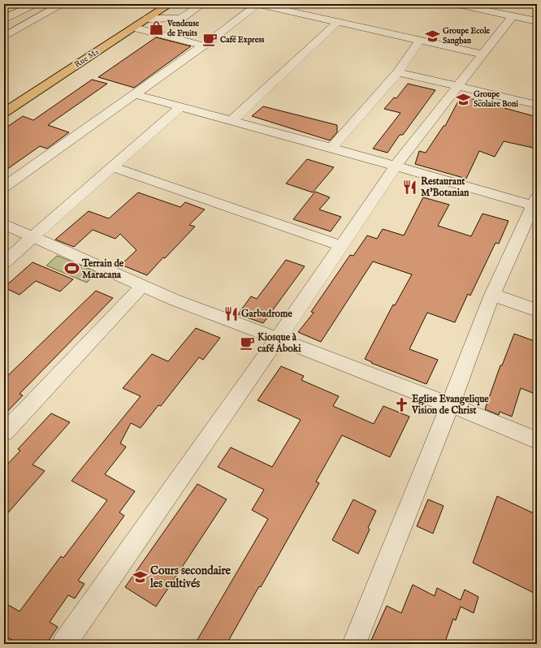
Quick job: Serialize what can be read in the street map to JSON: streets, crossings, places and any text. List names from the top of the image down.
{
  "streets": {
    "main road": ["Rue M2"]
  },
  "places": {
    "shop": ["Vendeuse de Fruits"],
    "school or university": ["Groupe Ecole Sangban", "Groupe Scolaire Boni", "Cours secondaire les cultivés"],
    "cafe": ["Café Express", "Kiosque à café Aboki"],
    "restaurant": ["Restaurant M'Botanian", "Garbadrome"],
    "sports": ["Terrain de Maracana"],
    "church": ["Eglise Evangelique Vision de Christ"]
  }
}
